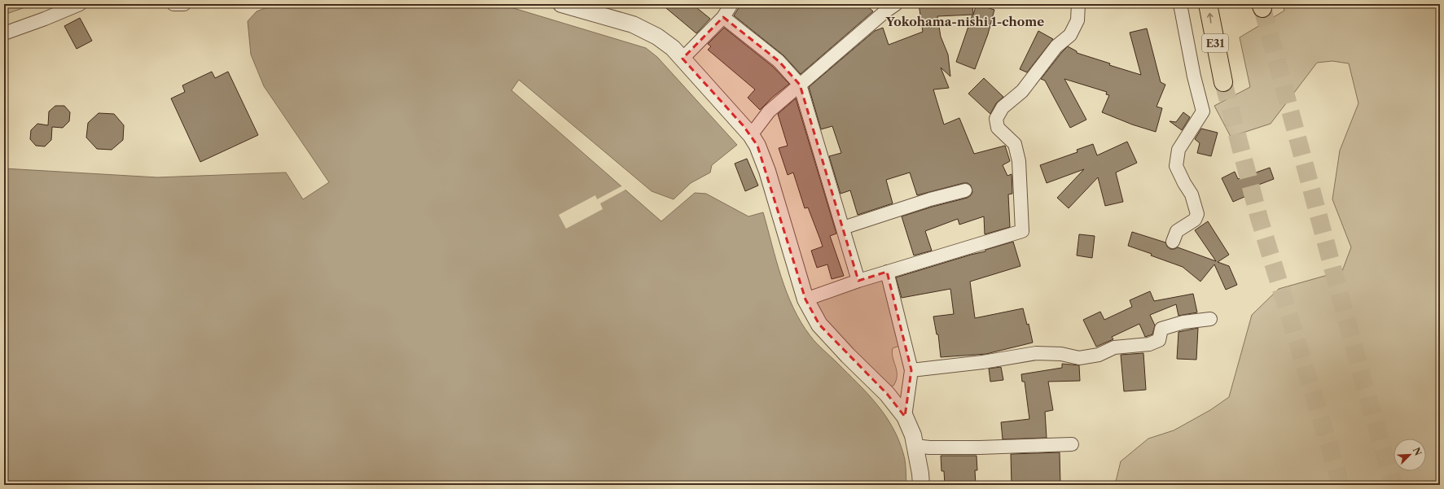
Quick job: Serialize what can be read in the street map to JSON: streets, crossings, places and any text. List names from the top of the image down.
{
  "streets": {
    "highway": ["E31"]
  },
  "districts": ["Yokohama-nishi 1-chome"],
  "north": "top right"
}
